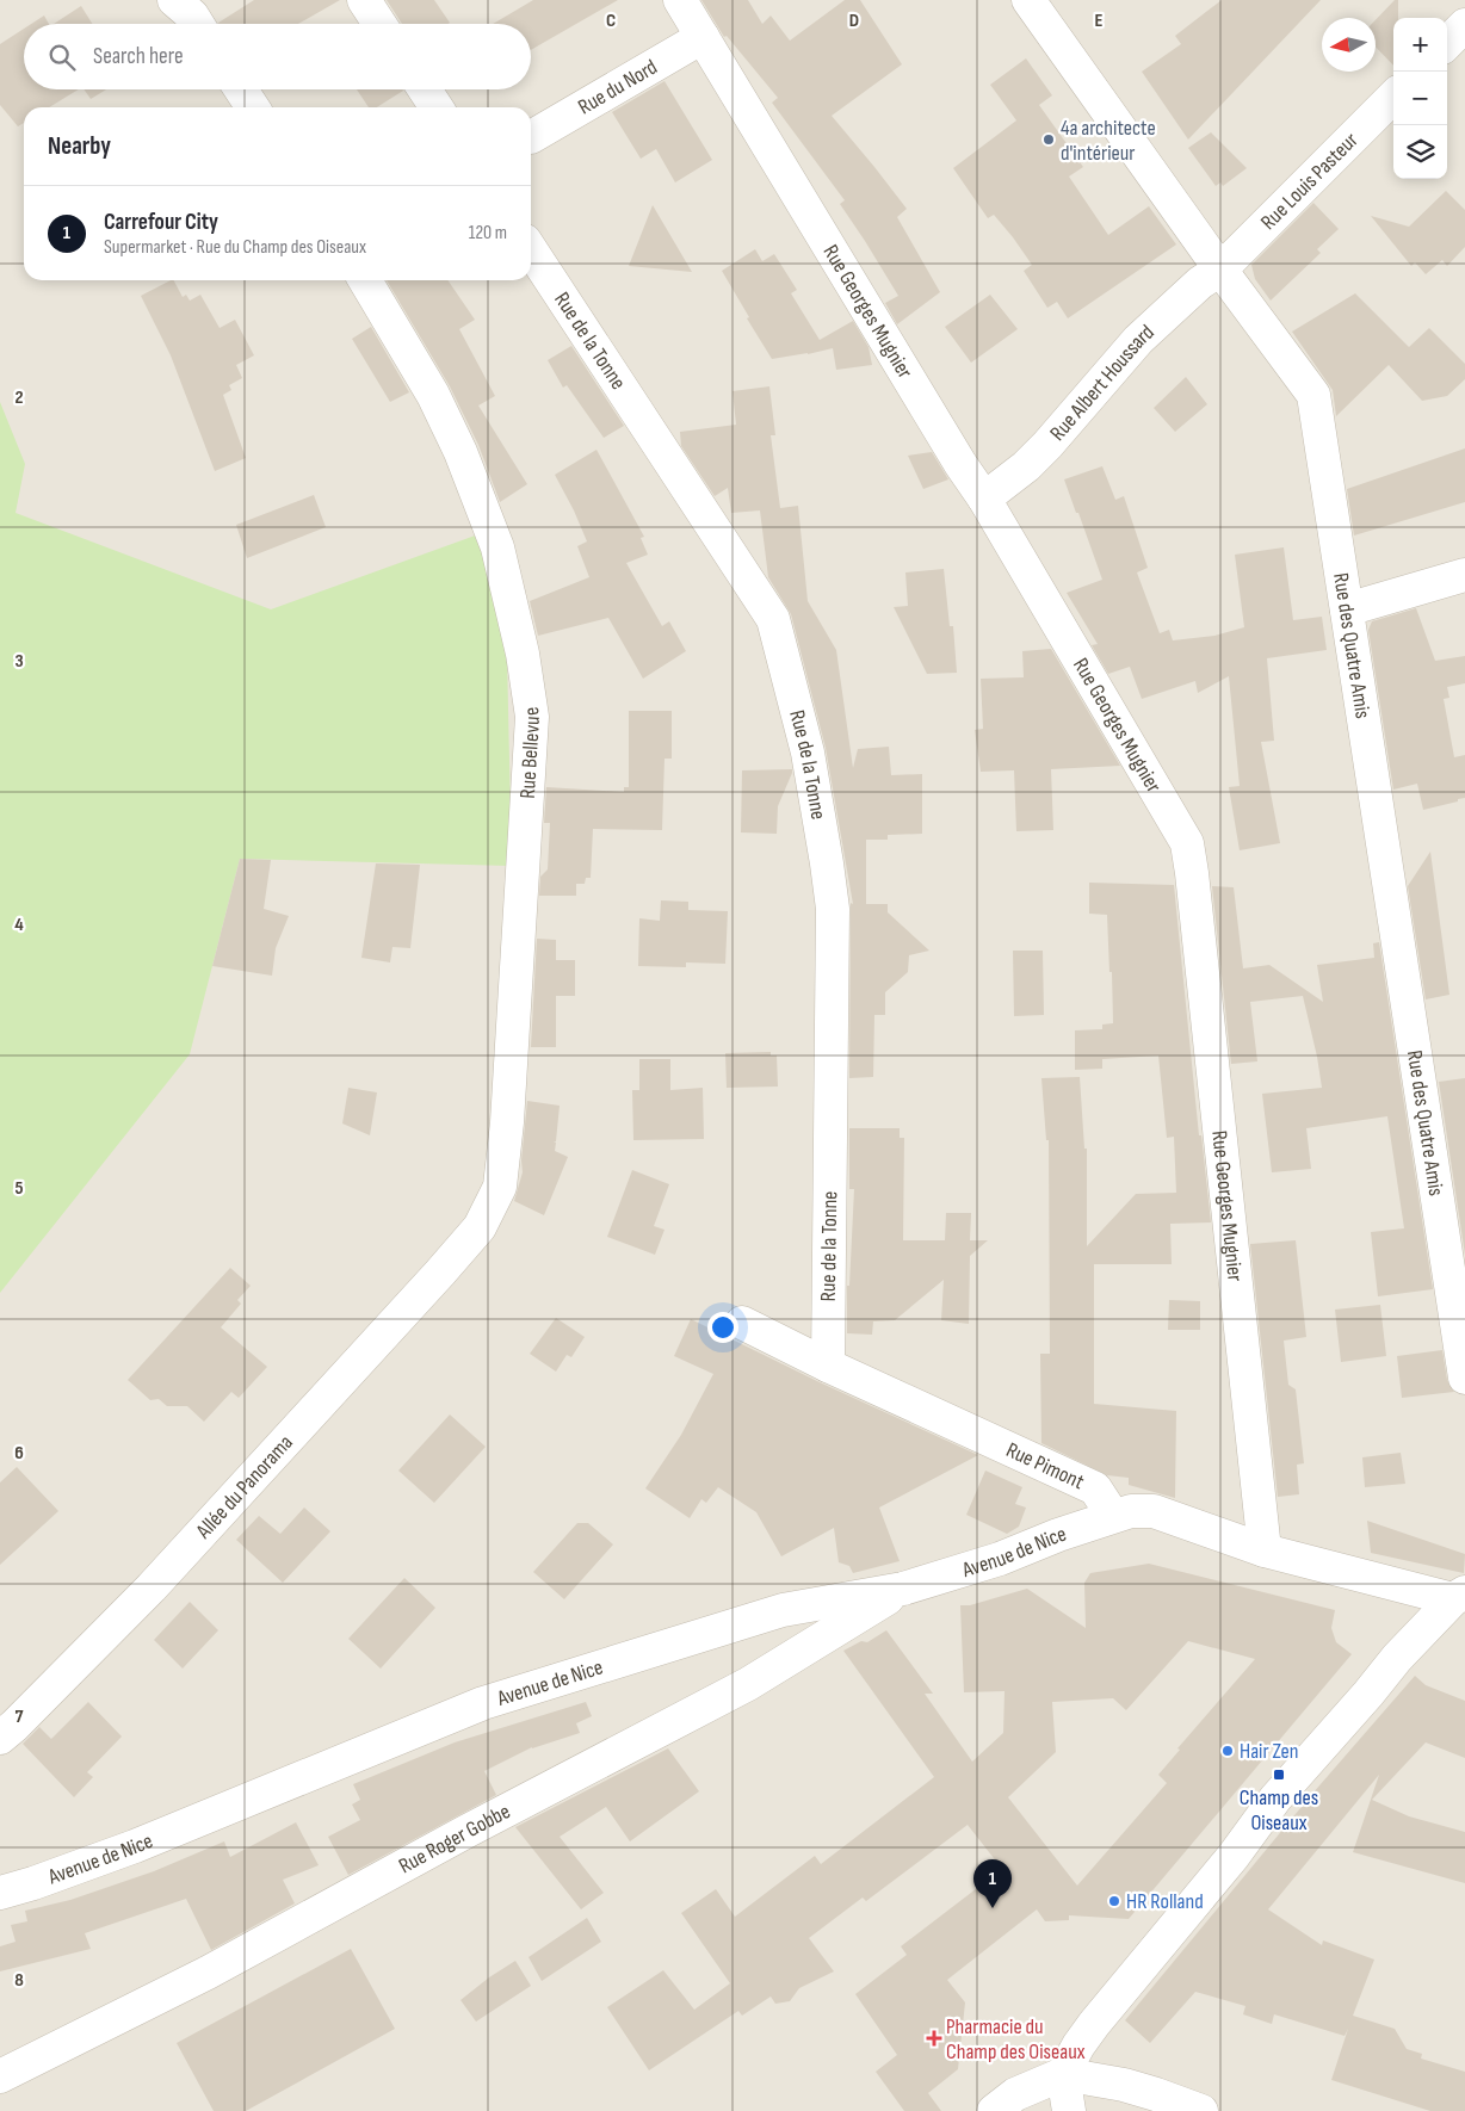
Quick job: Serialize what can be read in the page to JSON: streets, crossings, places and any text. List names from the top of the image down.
{
  "streets": {
    "street": [
      "Rue du Nord",
      "Rue Louis Pasteur",
      "Rue Georges Mugnier",
      "Rue de la Tonne",
      "Rue Albert Houssard",
      "Rue des Quatre Amis",
      "Rue Bellevue",
      "Rue Pimont",
      "Allée du Panorama",
      "Avenue de Nice",
      "Rue Roger Gobbe"
    ]
  },
  "crossings": [
    ["Rue du Nord", "Rue Georges Mugnier"],
    ["Rue Louis Pasteur", "Rue Albert Houssard"],
    ["Rue Louis Pasteur", "Rue des Quatre Amis"],
    ["Rue Georges Mugnier", "Rue Albert Houssard"],
    ["Rue de la Tonne", "Rue Pimont"],
    ["Rue Albert Houssard", "Rue des Quatre Amis"],
    ["Rue Bellevue", "Allée du Panorama"],
    ["Rue Pimont", "Avenue de Nice"],
    ["Avenue de Nice", "Rue Roger Gobbe"]
  ],
  "places": {
    "other": ["4a architecte d'intérieur", "Hair Zen", "HR Rolland"],
    "transit": ["Champ des Oiseaux"],
    "health": ["Pharmacie du Champ des Oiseaux"]
  },
  "north": "left",
  "page": {
    "map_buttons": ["+", "−"],
    "search": "Search here",
    "heading": "Nearby",
    "list": [
      {
        "mark": "1",
        "name": "Carrefour City",
        "note": "Supermarket · Rue du Champ des Oiseaux",
        "value": "120 m"
      }
    ],
    "pins": "1"
  },
  "grid": {
    "columns": ["C", "D", "E"],
    "rows": [
      "2",
      "3",
      "4",
      "5",
      "6",
      "7",
      "8"
    ]
  }
}
